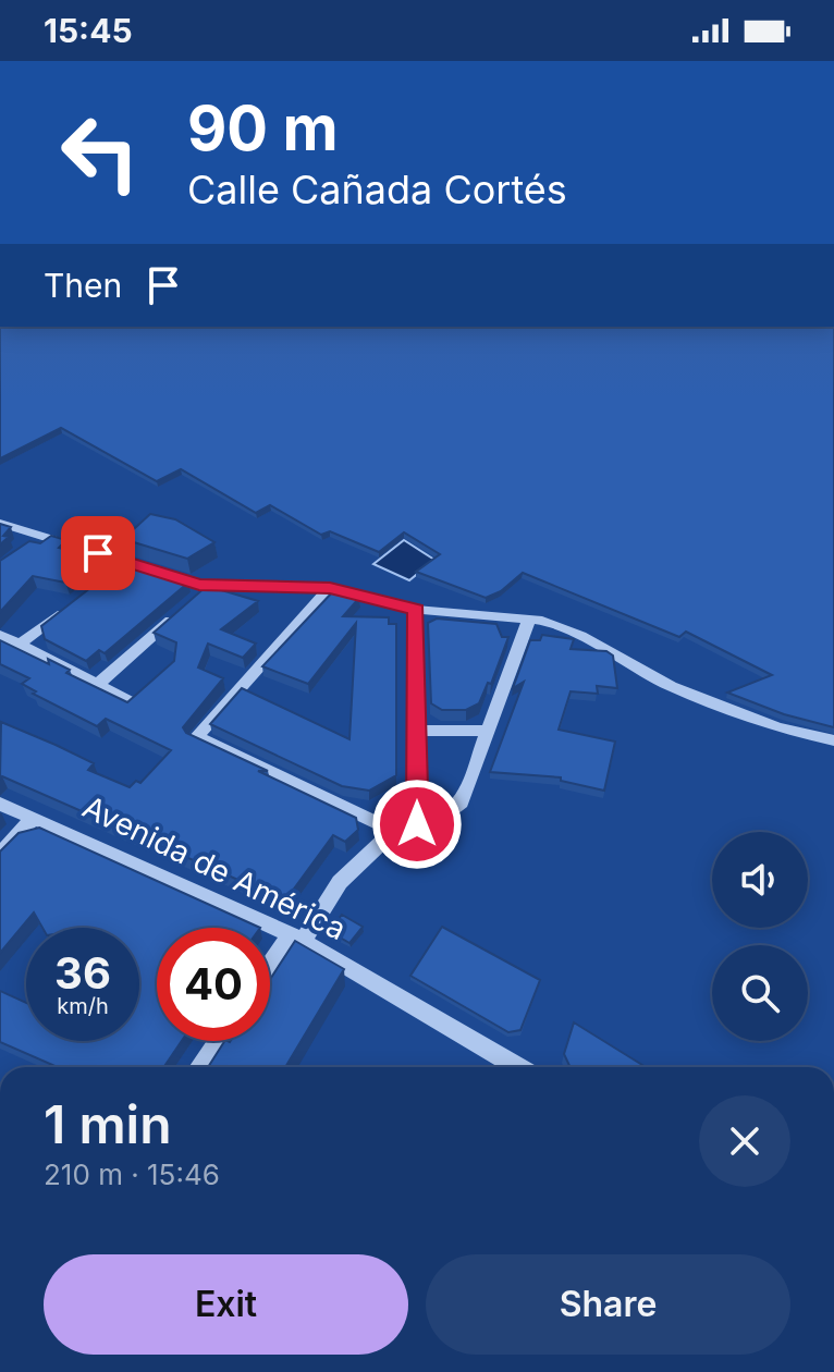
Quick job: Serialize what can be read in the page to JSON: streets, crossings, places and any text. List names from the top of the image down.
{
  "streets": {
    "street": ["Avenida de América"]
  },
  "page": {
    "status": "15:45",
    "turn": ["90 m", "Calle Cañada Cortés"],
    "then": "Then",
    "speed": "36 km/h",
    "limit": "40",
    "heading": ["1 min", "210 m · 15:46"],
    "buttons": ["Exit", "Share"]
  }
}
